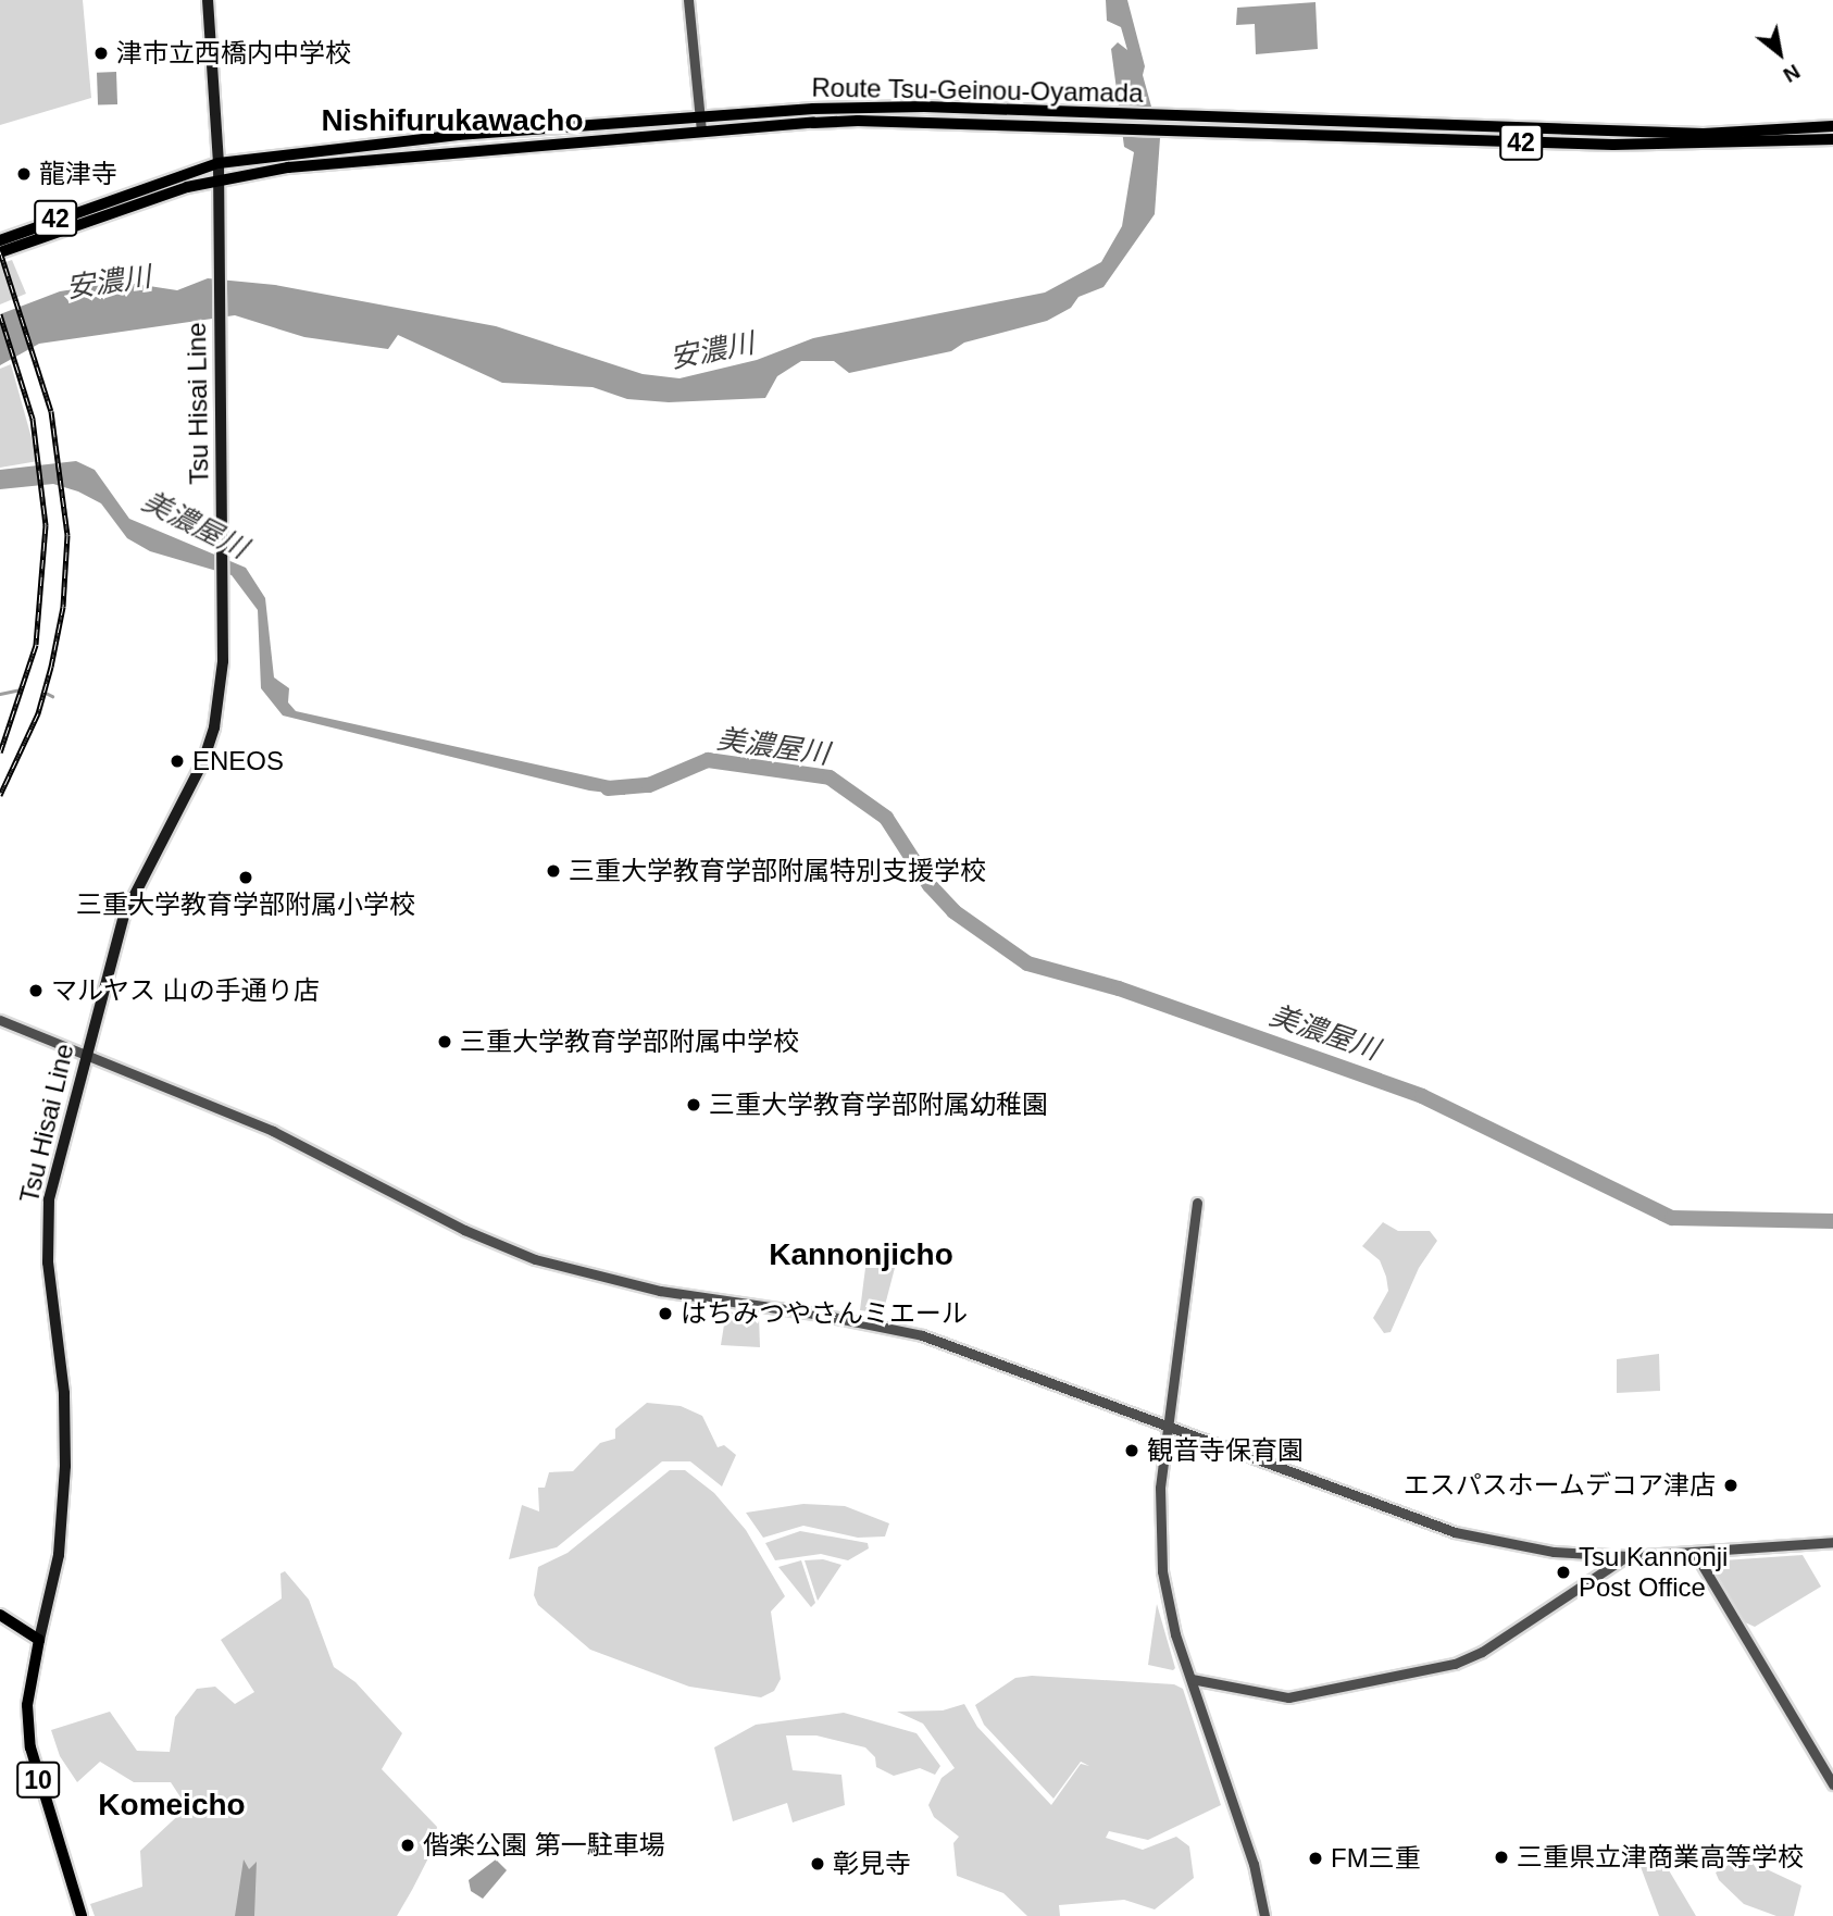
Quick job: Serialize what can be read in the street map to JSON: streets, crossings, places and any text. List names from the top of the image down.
{
  "streets": {
    "main road": [
      "Route Tsu-Geinou-Oyamada",
      "42",
      "Tsu Hisai Line",
      "10"
    ]
  },
  "crossings": [
    ["Route Tsu-Geinou-Oyamada", "Tsu Hisai Line"],
    ["Tsu Hisai Line", "10"]
  ],
  "districts": ["Nishifurukawacho", "Kannonjicho", "Komeicho"],
  "water": ["安濃川", "美濃屋川"],
  "places": [
    "津市立西橋内中学校",
    "龍津寺",
    "ENEOS",
    "三重大学教育学部附属特別支援学校",
    "三重大学教育学部附属小学校",
    "マルヤス 山の手通り店",
    "三重大学教育学部附属中学校",
    "三重大学教育学部附属幼稚園",
    "はちみつやさんミエール",
    "観音寺保育園",
    "エスパスホームデコア津店",
    "Tsu Kannonji Post Office",
    "偕楽公園 第一駐車場",
    "三重県立津商業高等学校",
    "FM三重",
    "彰見寺"
  ],
  "north": "bottom right"
}
